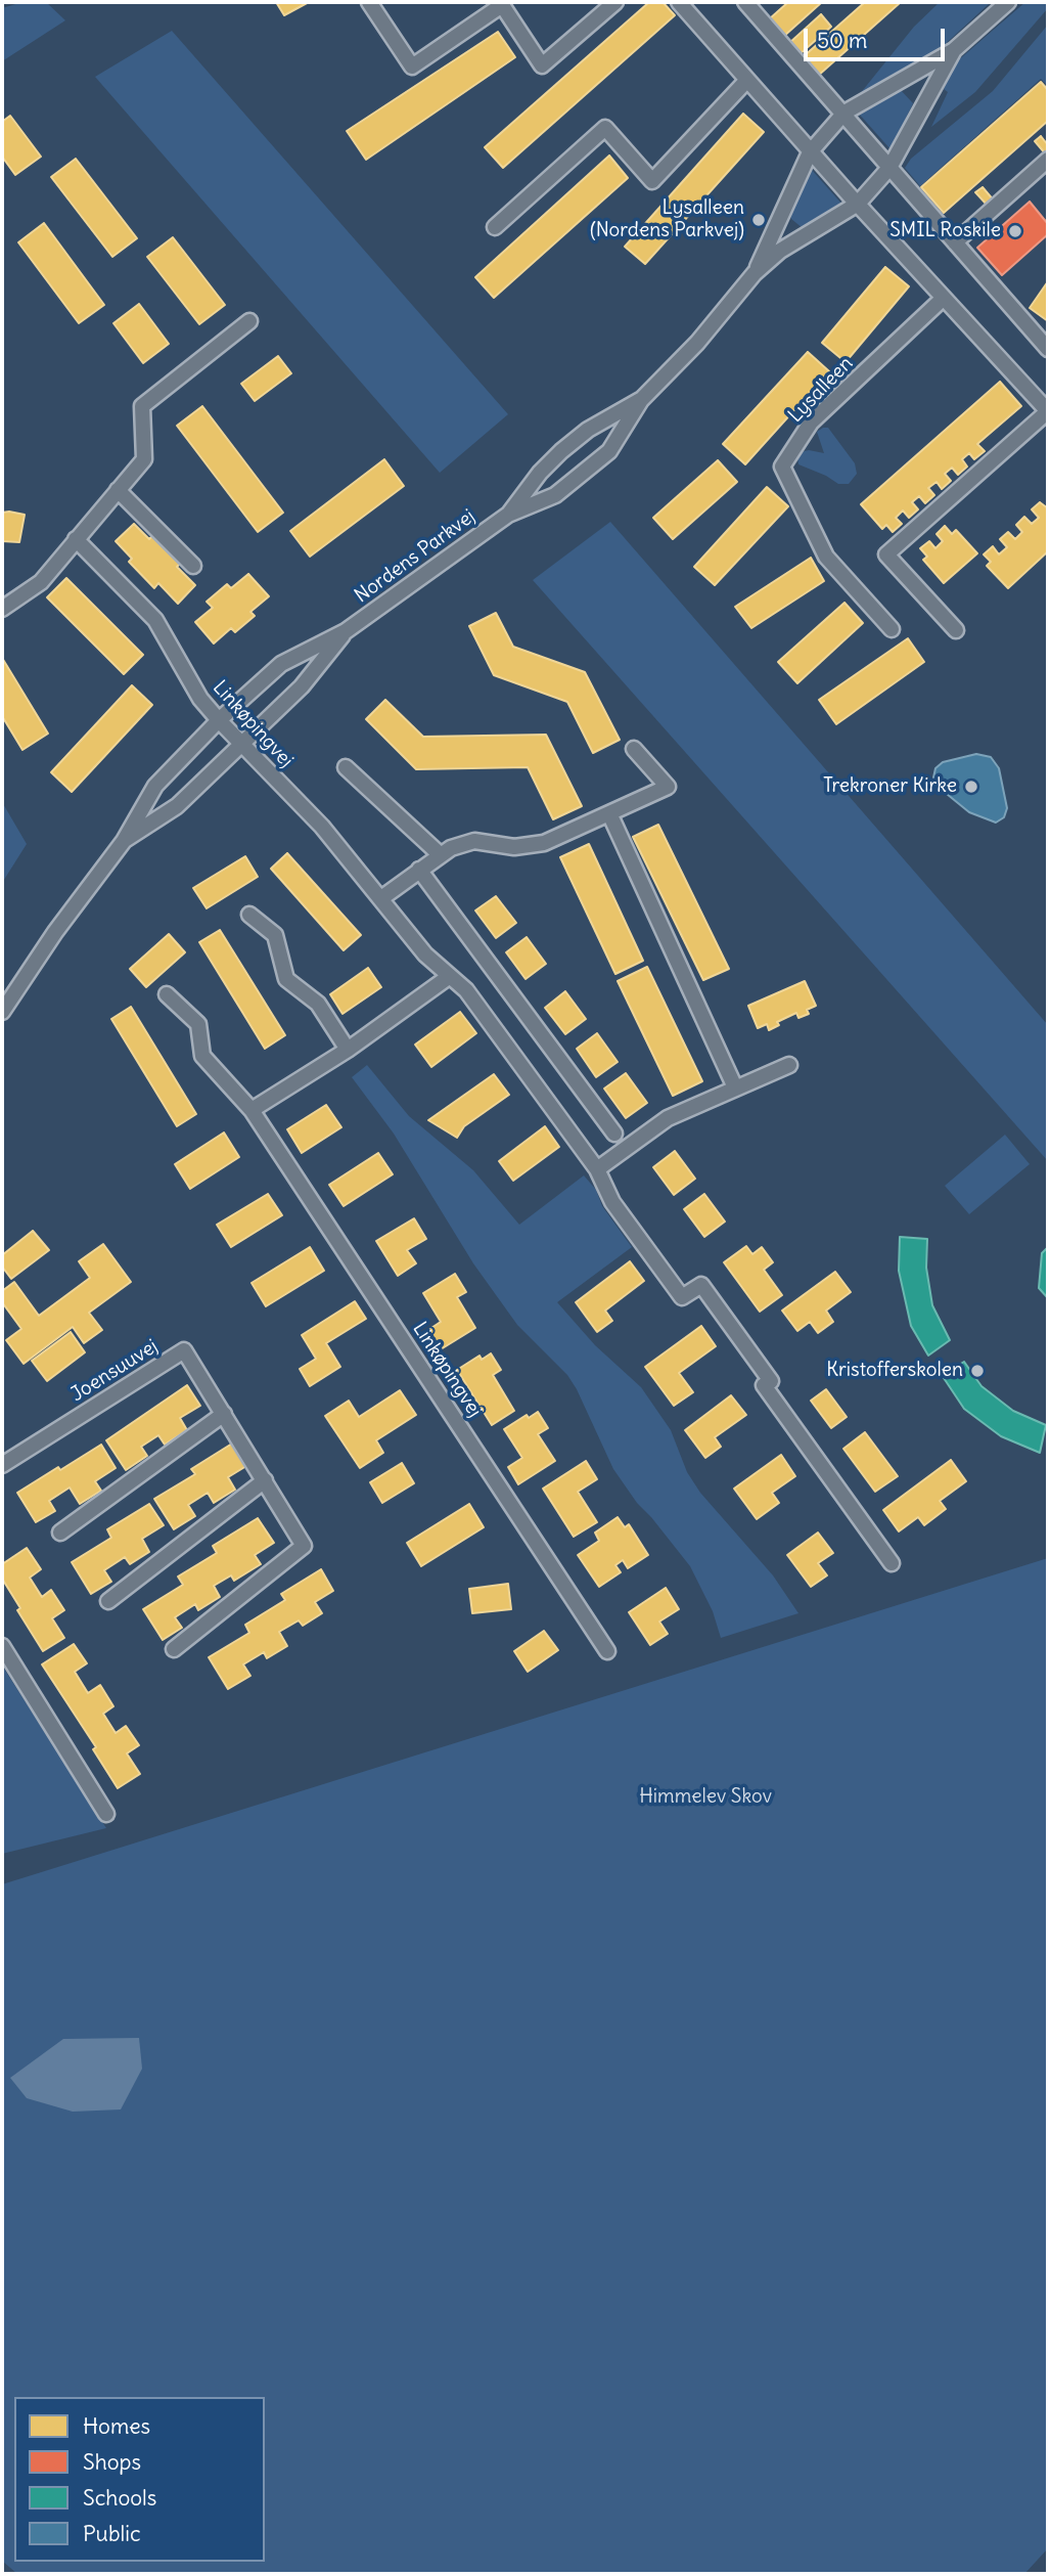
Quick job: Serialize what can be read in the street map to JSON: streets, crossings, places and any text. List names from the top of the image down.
{
  "streets": {
    "street": [
      "Lysalleen",
      "Nordens Parkvej",
      "Linkøpingvej",
      "Joensuuvej"
    ]
  },
  "crossings": [
    ["Nordens Parkvej", "Linkøpingvej"]
  ],
  "parks": ["Himmelev Skov"],
  "places": [
    "Lysalleen (Nordens Parkvej)",
    "SMIL Roskile",
    "Trekroner Kirke",
    "Kristofferskolen"
  ],
  "legend": [
    "Homes",
    "Shops",
    "Schools",
    "Public"
  ],
  "scale_bar": "50 m"
}
